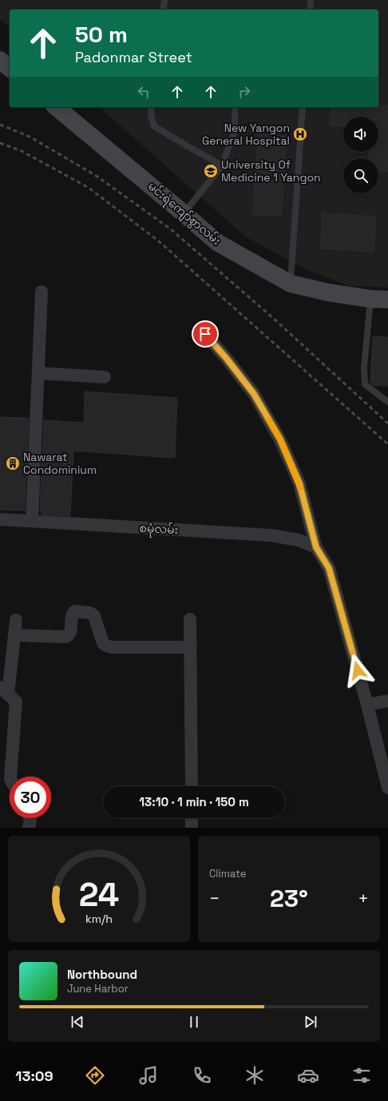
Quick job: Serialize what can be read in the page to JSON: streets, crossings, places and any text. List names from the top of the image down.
{
  "streets": {
    "main road": ["မင်းရဲကျော်စွာလမ်း"],
    "street": ["စမုံလမ်း"]
  },
  "places": {
    "hospital": ["New Yangon General Hospital"],
    "school or university": ["University Of Medicine 1 Yangon"],
    "building": ["Nawarat Condominium"]
  },
  "page": {
    "turn": ["50 m", "Padonmar Street"],
    "limit": "30",
    "trip": "13:10 · 1 min · 150 m",
    "tile": "Climate",
    "heat": ["−", "23°", "+"],
    "song": ["Northbound", "June Harbor"],
    "tabs": "13:09",
    "gauge": ["24", "km/h"]
  }
}
